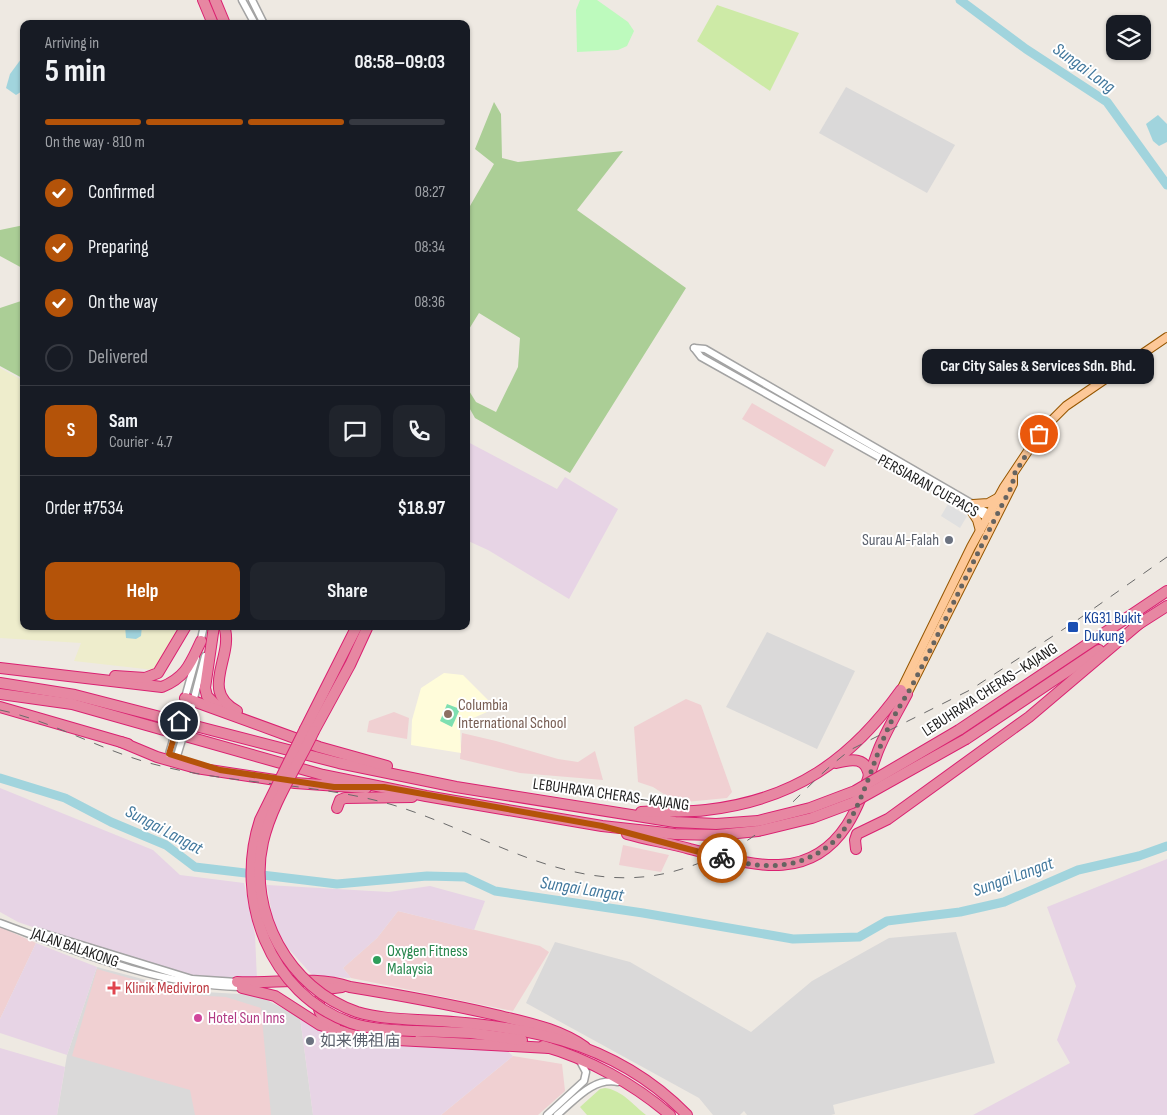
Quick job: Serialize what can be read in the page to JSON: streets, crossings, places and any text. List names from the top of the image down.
{
  "streets": {
    "highway": ["LEBUHRAYA CHERAS–KAJANG"],
    "street": ["PERSIARAN CUEPACS", "JALAN BALAKONG"]
  },
  "water": ["Sungai Long", "Sungai Langat"],
  "places": {
    "other": [
      "Car City Sales & Services Sdn. Bhd.",
      "Surau Al-Falah",
      "Columbia International School",
      "Oxygen Fitness Malaysia",
      "Hotel Sun Inns",
      "如来佛祖庙"
    ],
    "transit": ["KG31 Bukit Dukung"],
    "health": ["Klinik Mediviron"]
  },
  "page": {
    "heading": ["5 min", "Arriving in", "08:58–09:03"],
    "panel": [
      "Sam",
      "Courier · 4.7",
      "Order #7534",
      "$18.97"
    ],
    "bar": "On the way · 810 m",
    "list": [
      ["Confirmed", "08:27"],
      ["Preparing", "08:34"],
      ["On the way", "08:36"],
      "Delivered"
    ],
    "bubble": "Car City Sales & Services Sdn. Bhd.",
    "round": "S",
    "buttons": ["Help", "Share"]
  }
}
